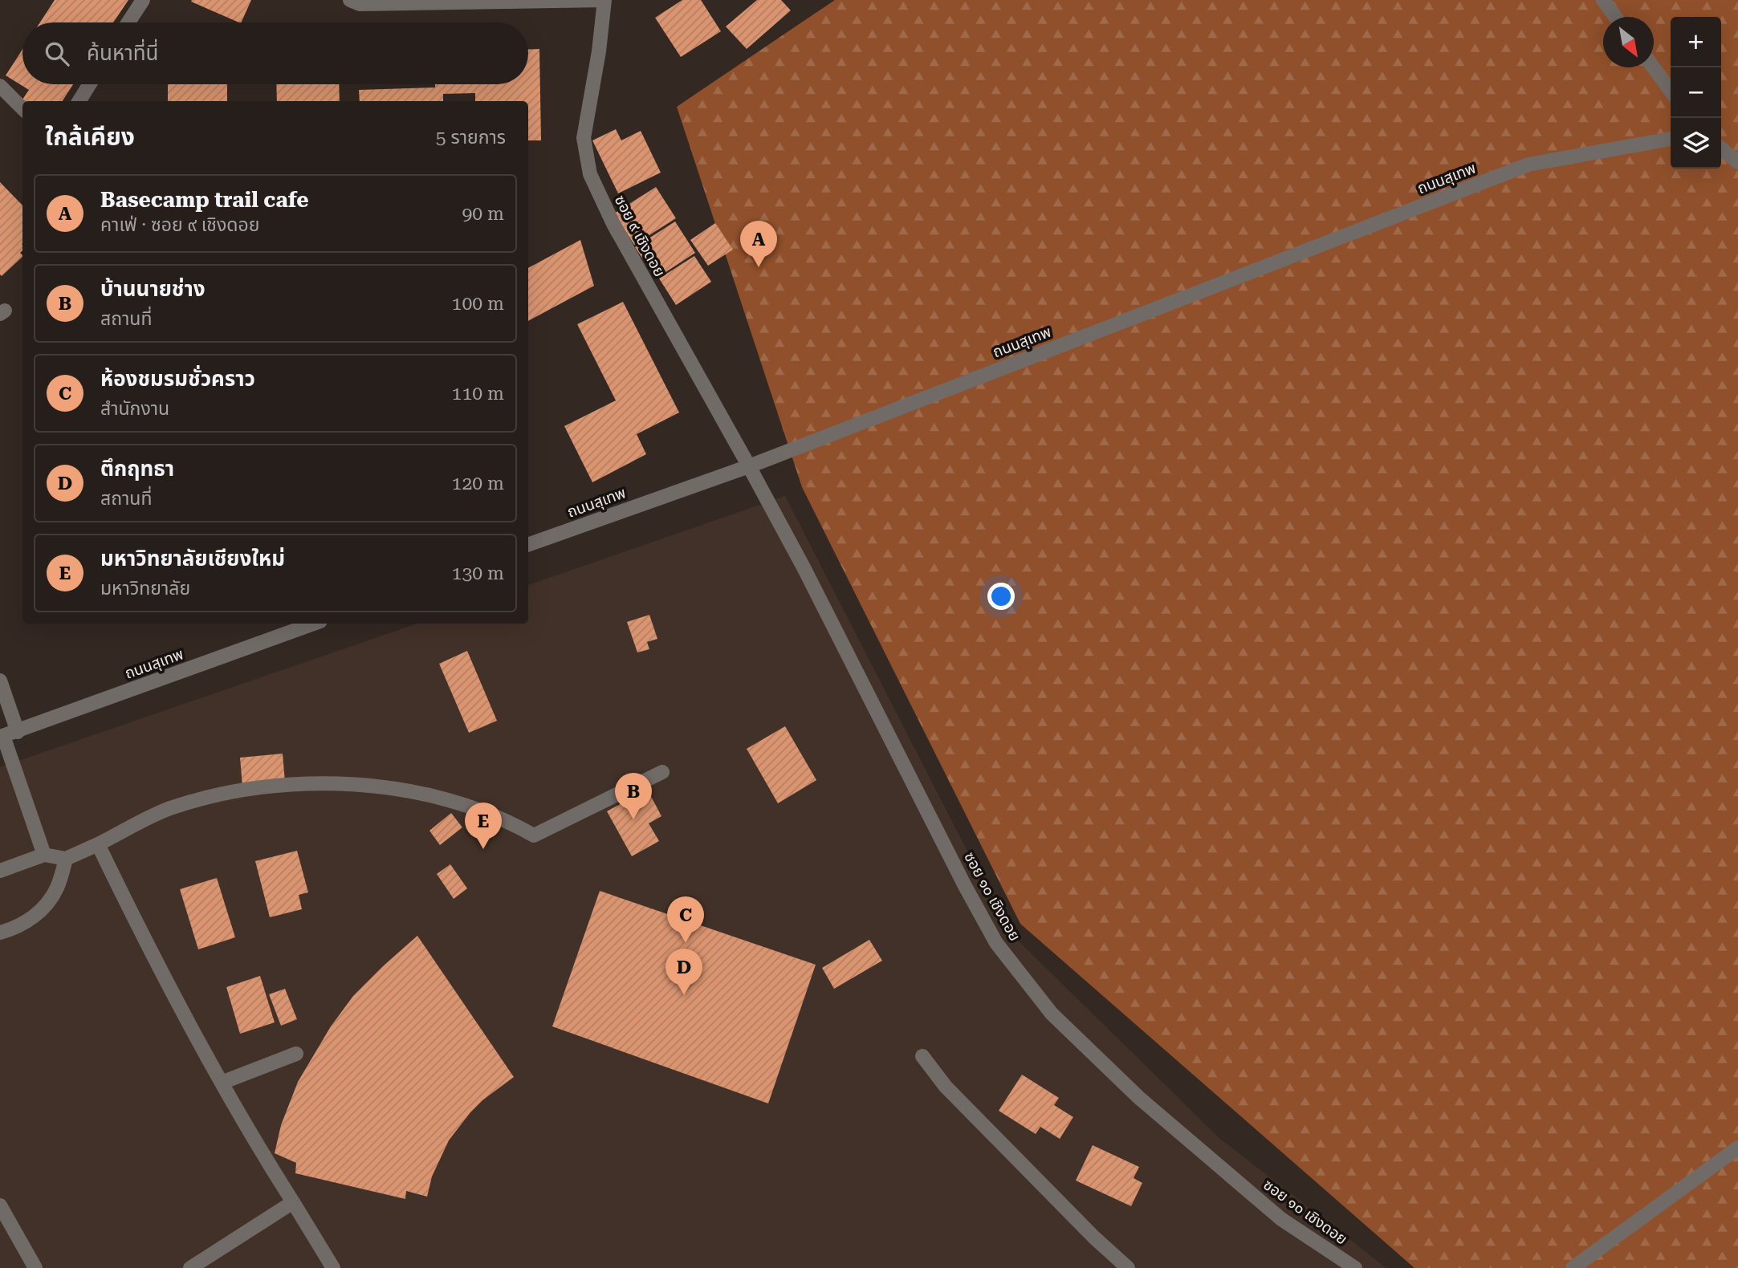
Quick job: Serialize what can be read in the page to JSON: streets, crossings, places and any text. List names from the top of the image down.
{
  "streets": {
    "street": ["ถนนสุเทพ", "ซอย ๙ เชิงดอย", "ซอย ๑๐ เชิงดอย"]
  },
  "crossings": [
    ["ถนนสุเทพ", "ซอย ๙ เชิงดอย"],
    ["ถนนสุเทพ", "ซอย ๑๐ เชิงดอย"],
    ["ซอย ๙ เชิงดอย", "ซอย ๑๐ เชิงดอย"]
  ],
  "north": "bottom right",
  "page": {
    "map_buttons": ["+", "−"],
    "search": "ค้นหาที่นี่",
    "heading": ["ใกล้เคียง", "5 รายการ"],
    "list": [
      {
        "mark": "A",
        "name": "Basecamp trail cafe",
        "note": "คาเฟ่ · ซอย ๙ เชิงดอย",
        "value": "90 m"
      },
      {
        "mark": "B",
        "name": "บ้านนายช่าง",
        "note": "สถานที่",
        "value": "100 m"
      },
      {
        "mark": "C",
        "name": "ห้องชมรมชั่วคราว",
        "note": "สำนักงาน",
        "value": "110 m"
      },
      {
        "mark": "D",
        "name": "ตึกฤทธา",
        "note": "สถานที่",
        "value": "120 m"
      },
      {
        "mark": "E",
        "name": "มหาวิทยาลัยเชียงใหม่",
        "note": "มหาวิทยาลัย",
        "value": "130 m"
      }
    ],
    "pins": [
      "A",
      "B",
      "E",
      "C",
      "D"
    ]
  }
}
